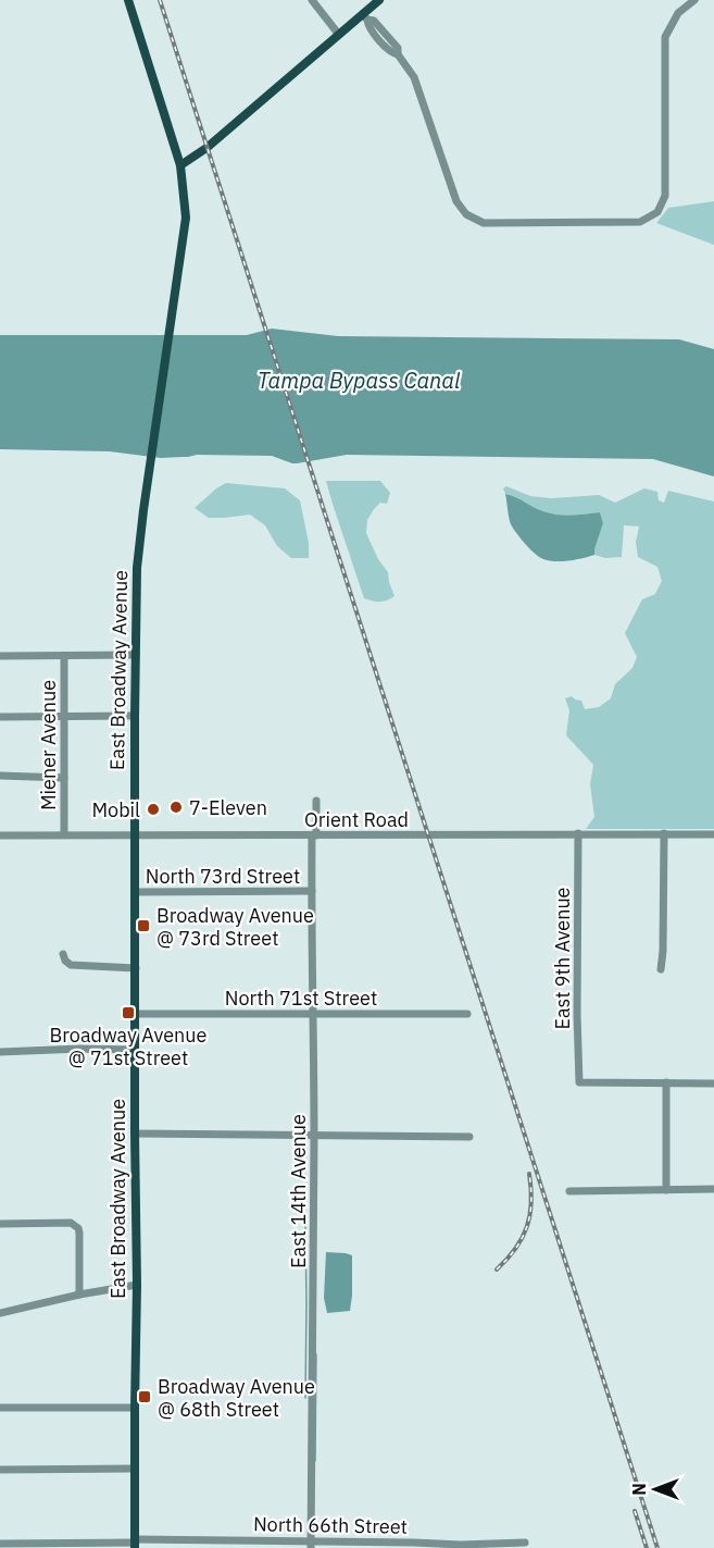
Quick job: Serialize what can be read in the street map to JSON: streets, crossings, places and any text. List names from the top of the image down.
{
  "streets": {
    "main road": ["East Broadway Avenue"],
    "street": [
      "Miener Avenue",
      "Orient Road",
      "North 73rd Street",
      "East 9th Avenue",
      "North 71st Street",
      "East 14th Avenue",
      "North 66th Street"
    ]
  },
  "crossings": [
    ["East Broadway Avenue", "Orient Road"],
    ["East Broadway Avenue", "North 73rd Street"],
    ["East Broadway Avenue", "North 71st Street"],
    ["East Broadway Avenue", "North 66th Street"],
    ["Miener Avenue", "Orient Road"],
    ["Orient Road", "East 9th Avenue"],
    ["Orient Road", "East 14th Avenue"],
    ["North 73rd Street", "East 14th Avenue"],
    ["North 71st Street", "East 14th Avenue"],
    ["East 14th Avenue", "North 66th Street"]
  ],
  "water": ["Tampa Bypass Canal"],
  "places": {
    "other": ["7-Eleven", "Mobil"],
    "transit": ["Broadway Avenue @ 73rd Street", "Broadway Avenue @ 71st Street", "Broadway Avenue @ 68th Street"]
  },
  "north": "left"
}
